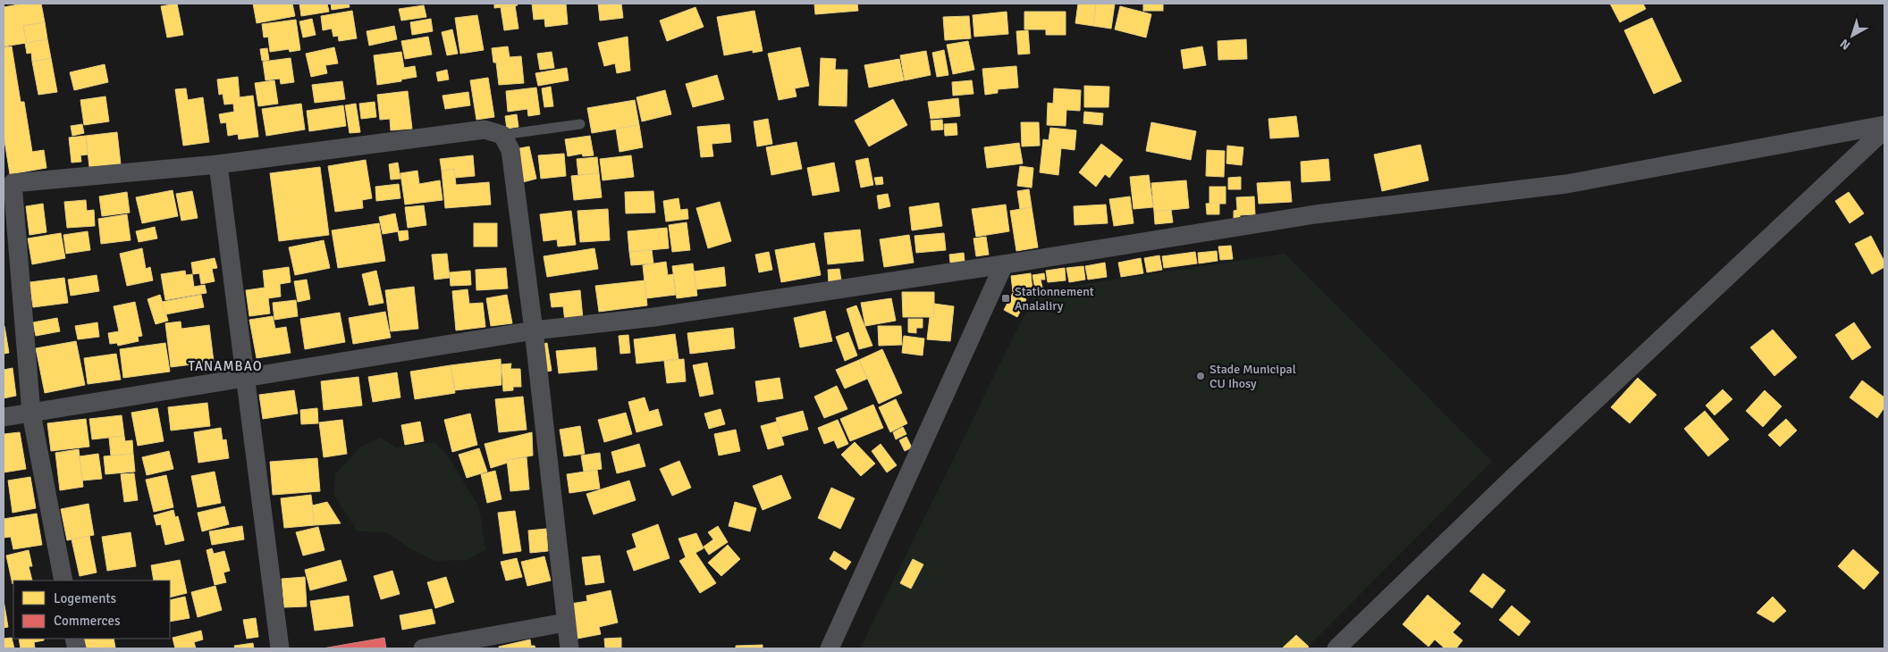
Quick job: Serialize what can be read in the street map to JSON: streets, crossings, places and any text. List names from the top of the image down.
{
  "districts": ["TANAMBAO"],
  "places": {
    "transit": ["Stationnement Analaliry"],
    "other": ["Stade Municipal CU Ihosy"]
  },
  "legend": ["Logements", "Commerces"],
  "north": "bottom left"
}
